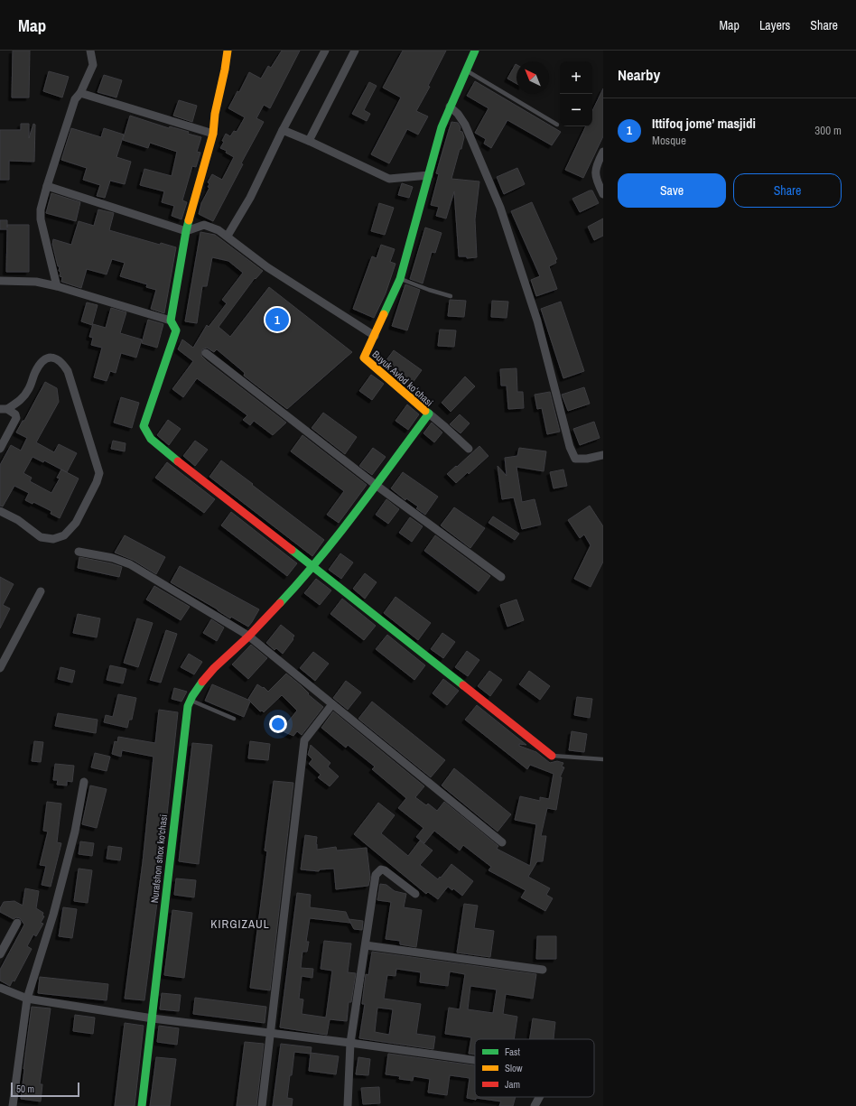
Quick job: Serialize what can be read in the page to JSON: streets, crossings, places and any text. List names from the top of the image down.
{
  "streets": {
    "street": ["Buyuk Avlod koʻchasi", "Nurafshon shox ko'chasi"]
  },
  "crossings": [
    ["Buyuk Avlod koʻchasi", "Nurafshon shox ko'chasi"]
  ],
  "districts": ["KIRGIZAUL"],
  "legend": ["Fast", "Slow", "Jam"],
  "scale_bar": "50 m",
  "north": "top left",
  "page": {
    "header": "Map",
    "nav": ["Map", "Layers", "Share"],
    "heading": "Nearby",
    "map_buttons": ["+", "−"],
    "list": [
      {
        "mark": "1",
        "name": "Ittifoq jome’ masjidi",
        "note": "Mosque",
        "value": "300 m"
      }
    ],
    "buttons": ["Save", "Share"],
    "pins": "1",
    "scale": "50 m"
  }
}
